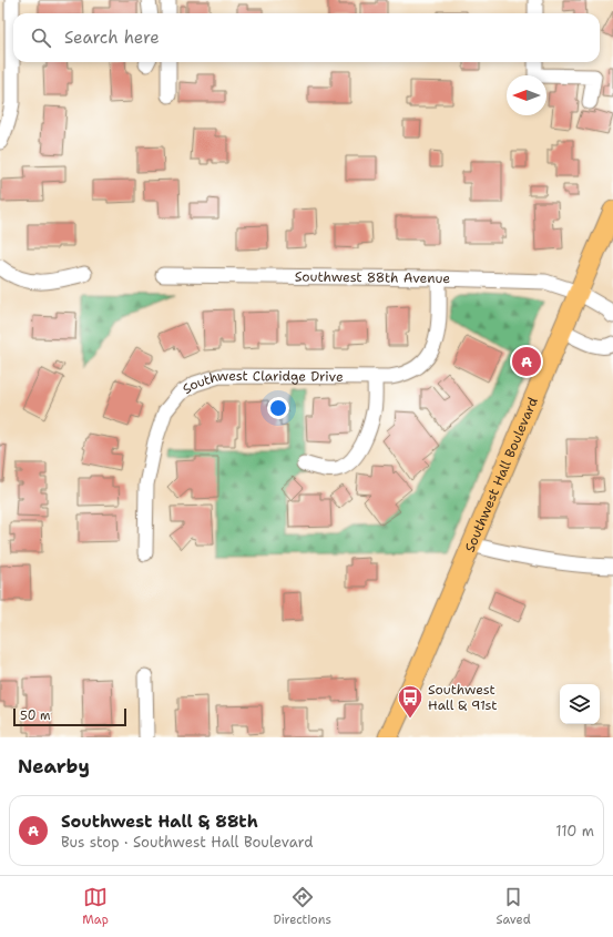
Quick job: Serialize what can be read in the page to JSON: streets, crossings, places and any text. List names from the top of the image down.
{
  "streets": {
    "main road": ["Southwest Hall Boulevard"],
    "street": ["Southwest 88th Avenue", "Southwest Claridge Drive"]
  },
  "crossings": [
    ["Southwest 88th Avenue", "Southwest Claridge Drive"],
    ["Southwest 88th Avenue", "Southwest Hall Boulevard"]
  ],
  "places": {
    "bus stop": ["Southwest Hall & 91st"]
  },
  "scale_bar": "50 m",
  "north": "left",
  "page": {
    "search": "Search here",
    "pins": "A",
    "scale": "50 m",
    "heading": "Nearby",
    "list": [
      {
        "mark": "A",
        "name": "Southwest Hall & 88th",
        "note": "Bus stop · Southwest Hall Boulevard",
        "value": "110 m"
      }
    ],
    "nav": ["Map", "Directions", "Saved"]
  }
}
